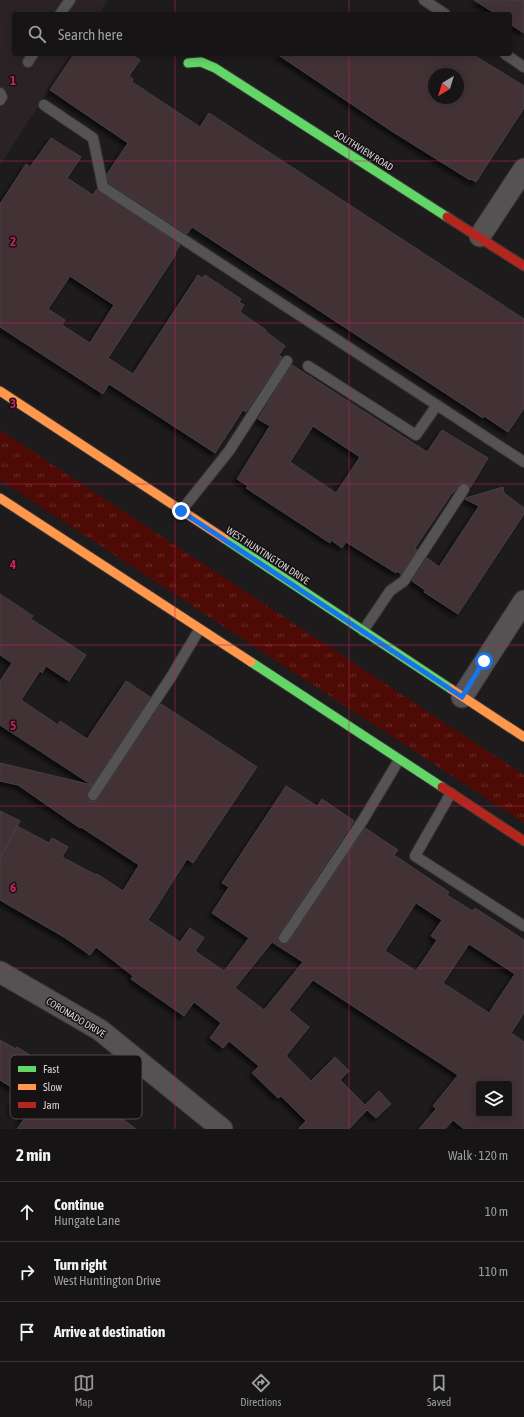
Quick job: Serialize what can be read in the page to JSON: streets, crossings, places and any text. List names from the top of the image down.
{
  "streets": {
    "main road": ["SOUTHVIEW ROAD", "WEST HUNTINGTON DRIVE"],
    "street": ["CORONADO DRIVE"]
  },
  "legend": ["Fast", "Slow", "Jam"],
  "north": "bottom left",
  "page": {
    "search": "Search here",
    "heading": ["2 min", "Walk · 120 m"],
    "list": [
      ["Continue", "Hungate Lane", "10 m"],
      ["Turn right", "West Huntington Drive", "110 m"],
      "Arrive at destination"
    ],
    "nav": ["Map", "Directions", "Saved"]
  },
  "grid": {
    "rows": [
      "1",
      "2",
      "3",
      "4",
      "5",
      "6"
    ]
  }
}
